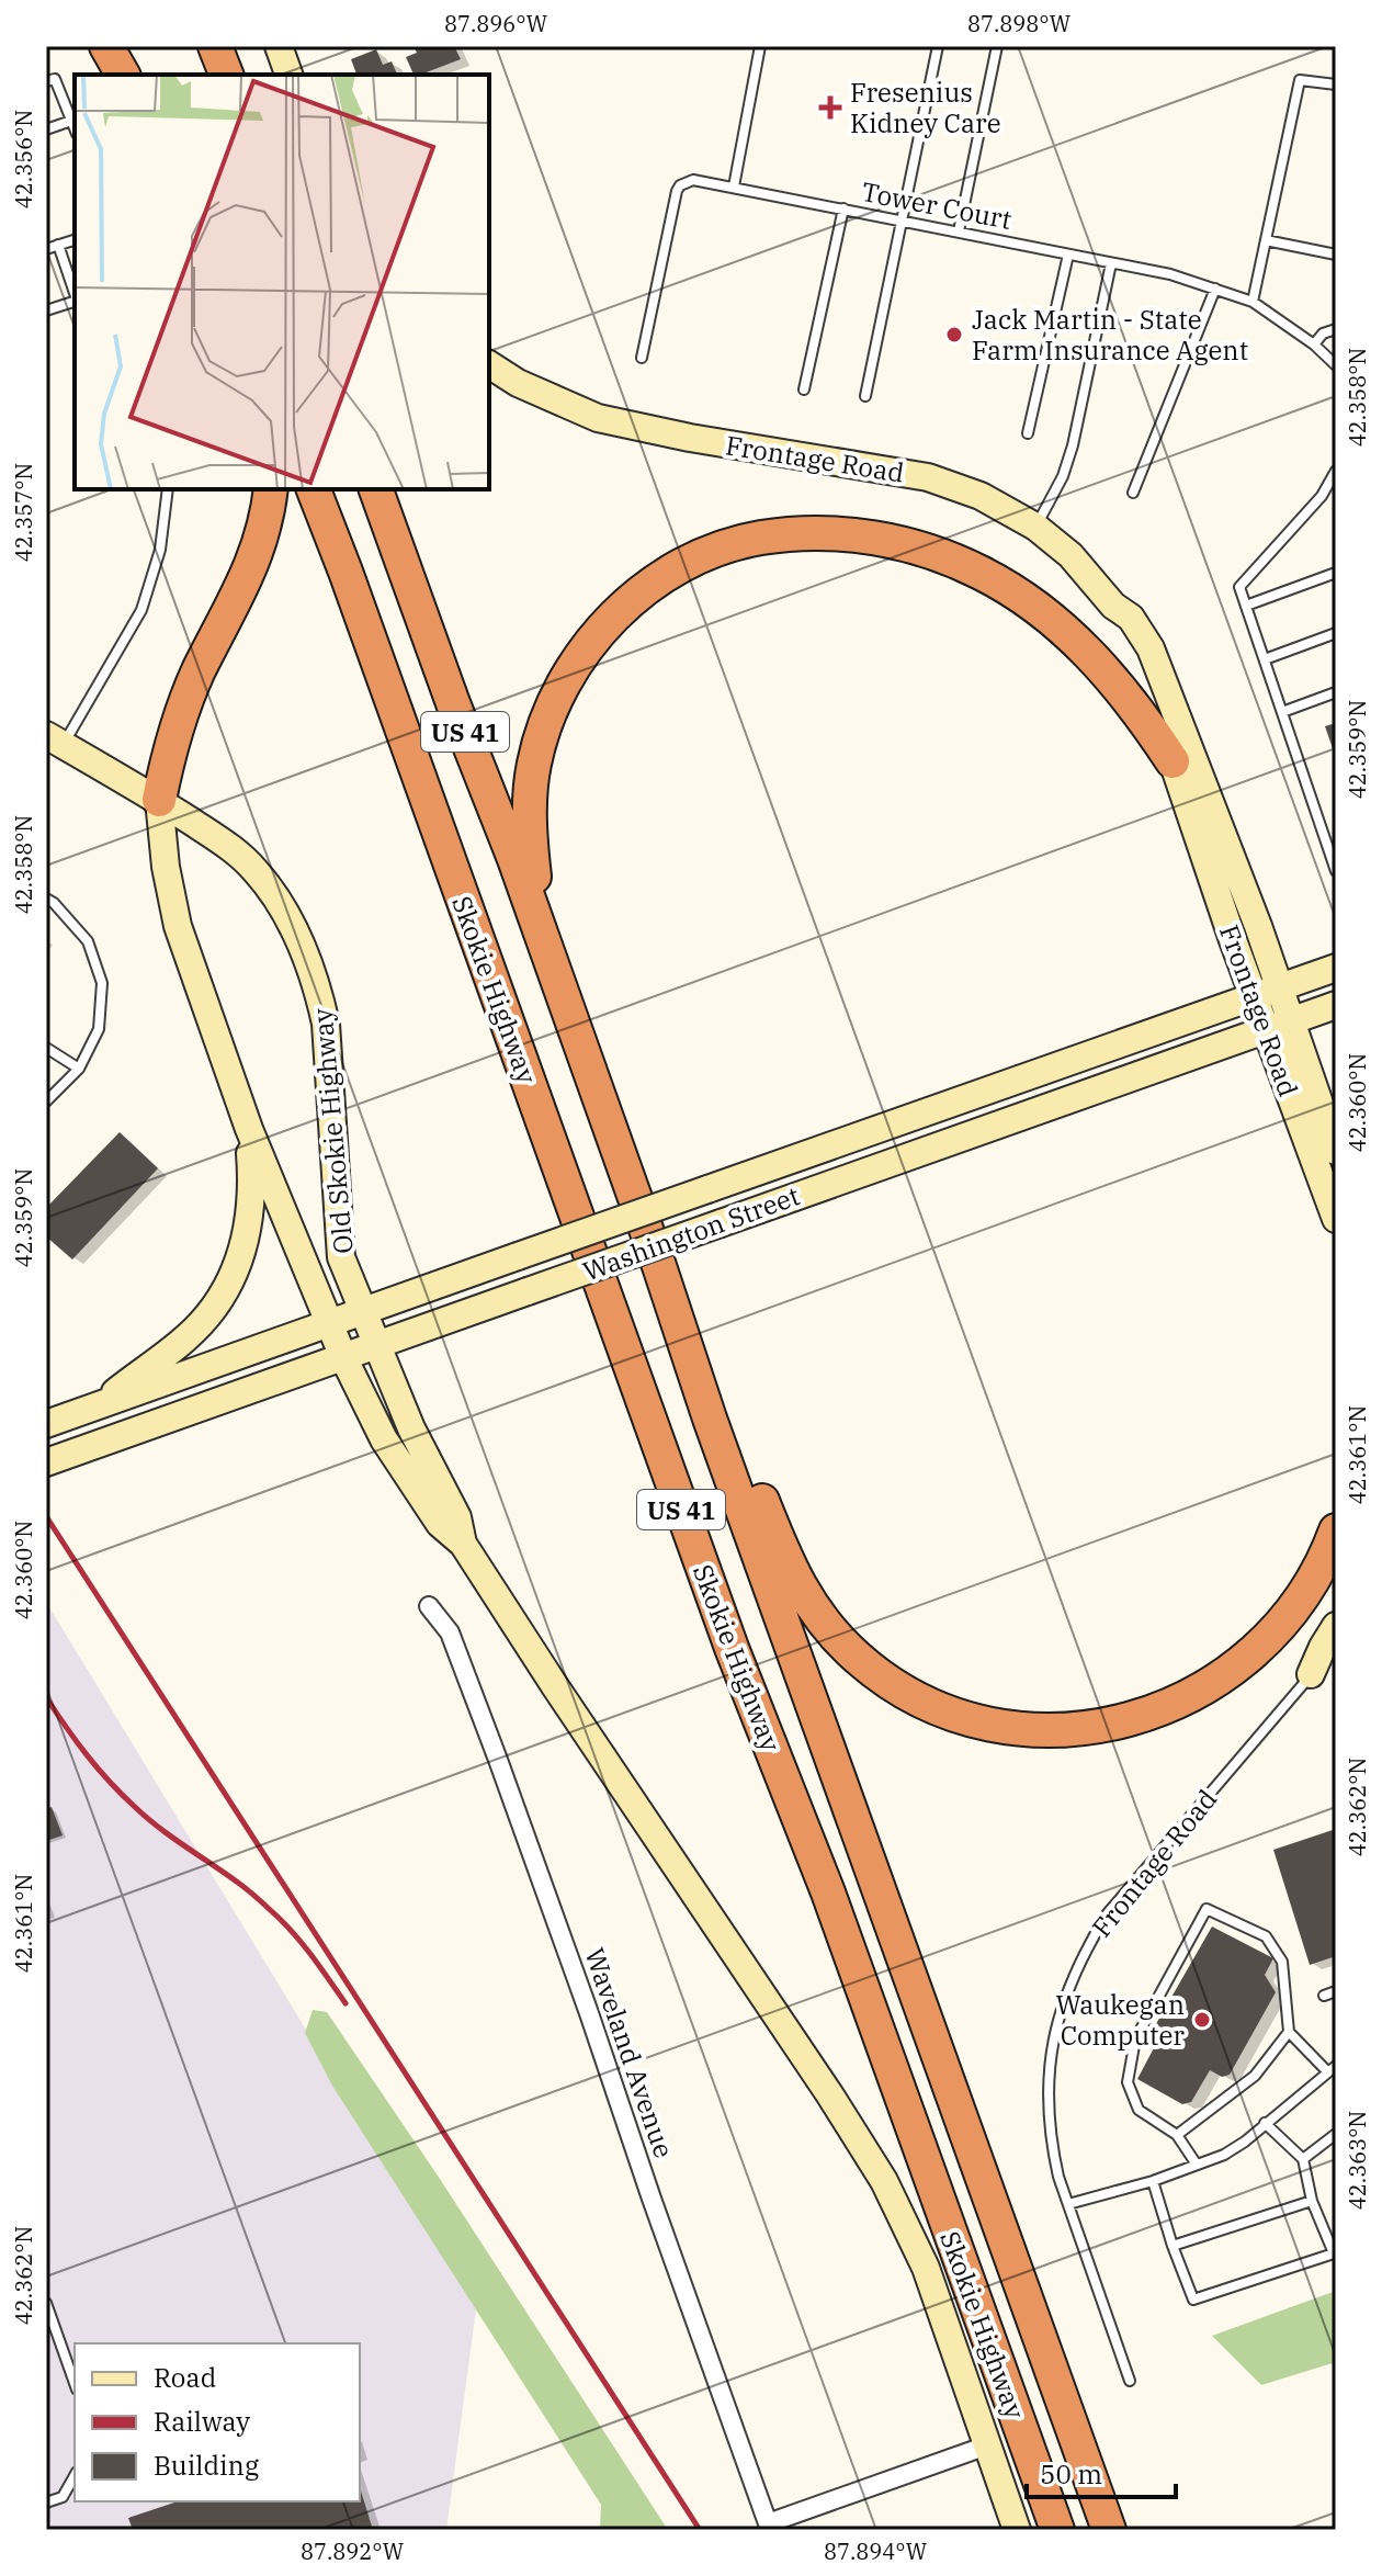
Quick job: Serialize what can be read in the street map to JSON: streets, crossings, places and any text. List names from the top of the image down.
{
  "streets": {
    "highway": ["US 41", "Skokie Highway"],
    "main road": ["Frontage Road", "Old Skokie Highway", "Washington Street"],
    "street": ["Waveland Avenue"],
    "lane": ["Tower Court"]
  },
  "crossings": [
    ["Frontage Road", "Washington Street"],
    ["Old Skokie Highway", "Washington Street"]
  ],
  "places": {
    "health": ["Fresenius Kidney Care"],
    "other": ["Jack Martin - State Farm Insurance Agent", "Waukegan Computer"]
  },
  "legend": ["Road", "Railway", "Building"],
  "scale_bar": "50 m",
  "coordinates": [
    "87.896°W",
    "87.898°W",
    "42.356°N",
    "42.358°N",
    "42.357°N",
    "42.359°N",
    "42.360°N",
    "42.361°N",
    "42.362°N",
    "42.363°N",
    "87.892°W",
    "87.894°W"
  ]
}
